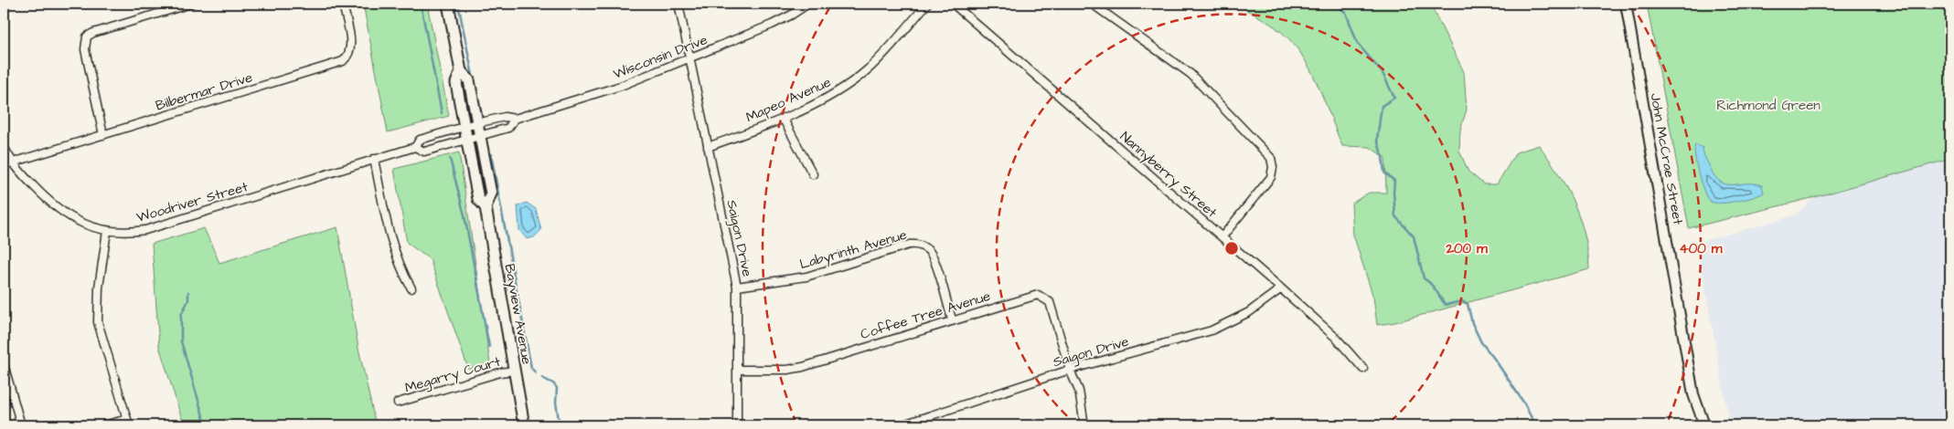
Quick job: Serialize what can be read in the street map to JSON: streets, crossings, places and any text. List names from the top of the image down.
{
  "streets": {
    "main road": ["Bayview Avenue"],
    "street": [
      "Wisconsin Drive",
      "Bilbermar Drive",
      "Mapeo Avenue",
      "John McCrae Street",
      "Nannyberry Street",
      "Woodriver Street",
      "Saigon Drive",
      "Labyrinth Avenue",
      "Coffee Tree Avenue",
      "Megarry Court"
    ]
  },
  "crossings": [
    ["Wisconsin Drive", "Woodriver Street"],
    ["Wisconsin Drive", "Saigon Drive"],
    ["Wisconsin Drive", "Bayview Avenue"],
    ["Bilbermar Drive", "Woodriver Street"],
    ["Mapeo Avenue", "Saigon Drive"],
    ["Nannyberry Street", "Saigon Drive"],
    ["Woodriver Street", "Bayview Avenue"],
    ["Saigon Drive", "Labyrinth Avenue"],
    ["Saigon Drive", "Coffee Tree Avenue"],
    ["Labyrinth Avenue", "Coffee Tree Avenue"],
    ["Bayview Avenue", "Megarry Court"]
  ],
  "parks": ["Richmond Green"],
  "rings": ["200 m", "400 m"]
}
